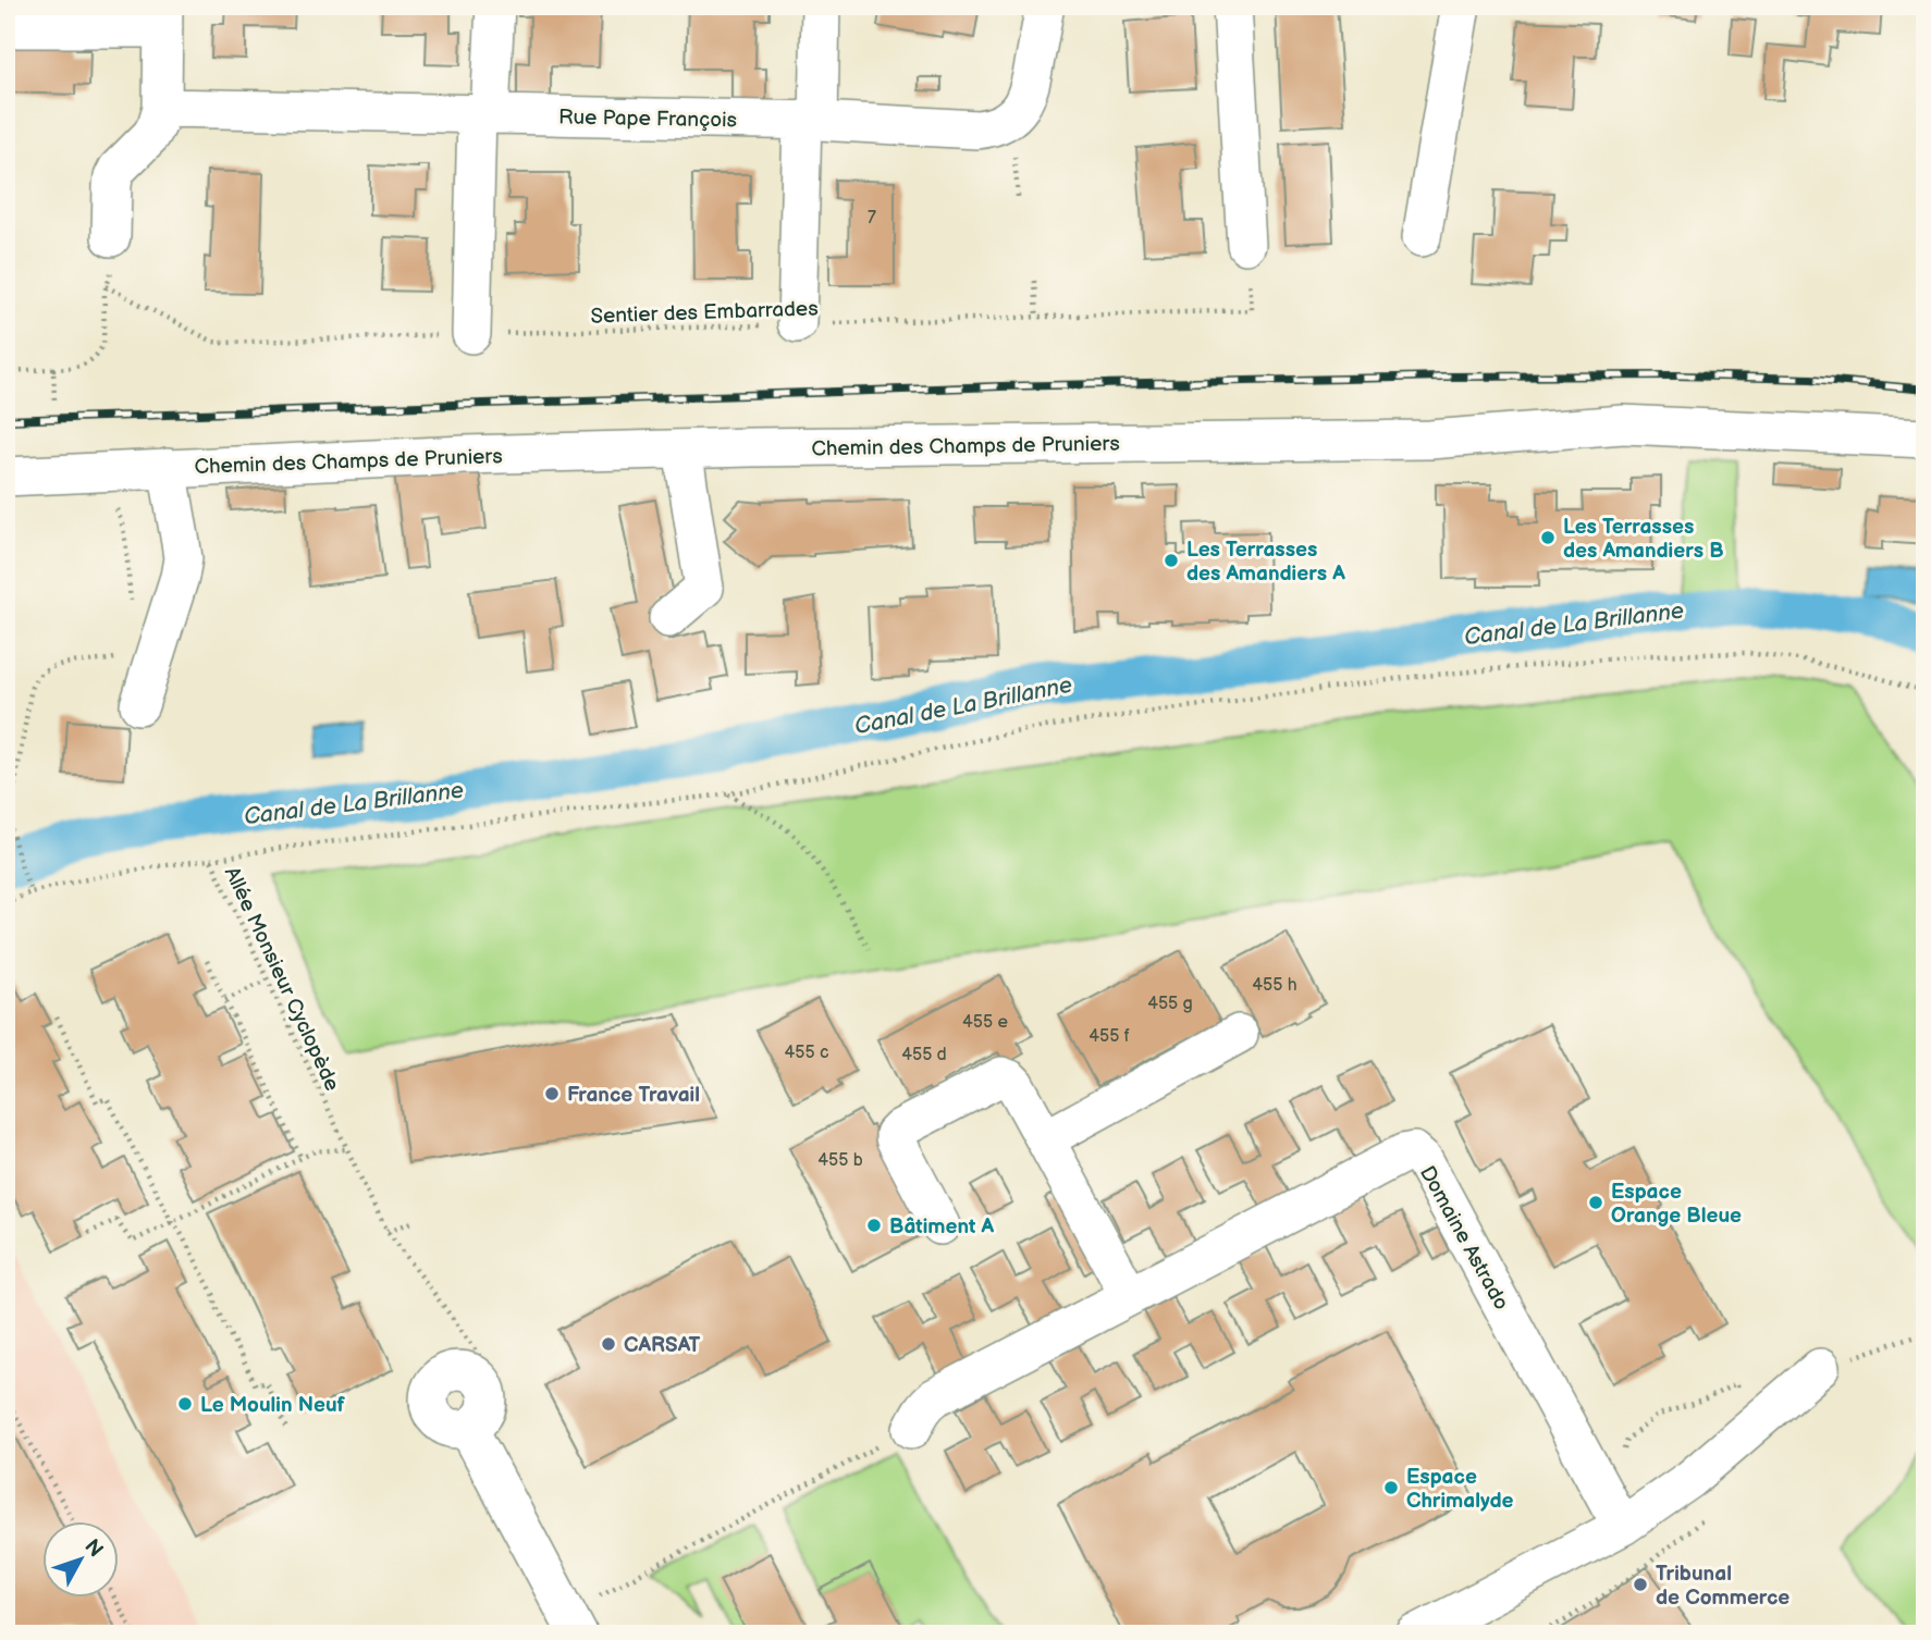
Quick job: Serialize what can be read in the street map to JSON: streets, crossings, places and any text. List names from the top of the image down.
{
  "streets": {
    "street": ["Rue Pape François", "Chemin des Champs de Pruniers", "Domaine Astrado"],
    "path": ["Sentier des Embarrades", "Allée Monsieur Cyclopède"]
  },
  "water": ["Canal de La Brillanne"],
  "places": [
    "Les Terrasses des Amandiers B",
    "Les Terrasses des Amandiers A",
    "France Travail",
    "Espace Orange Bleue",
    "Bâtiment A",
    "CARSAT",
    "Le Moulin Neuf",
    "Espace Chrimalyde",
    "Tribunal de Commerce"
  ],
  "house_numbers": [
    "7",
    "455 h",
    "455 g",
    "455 e",
    "455 f",
    "455 c",
    "455 d",
    "455 b"
  ],
  "north": "top right"
}
